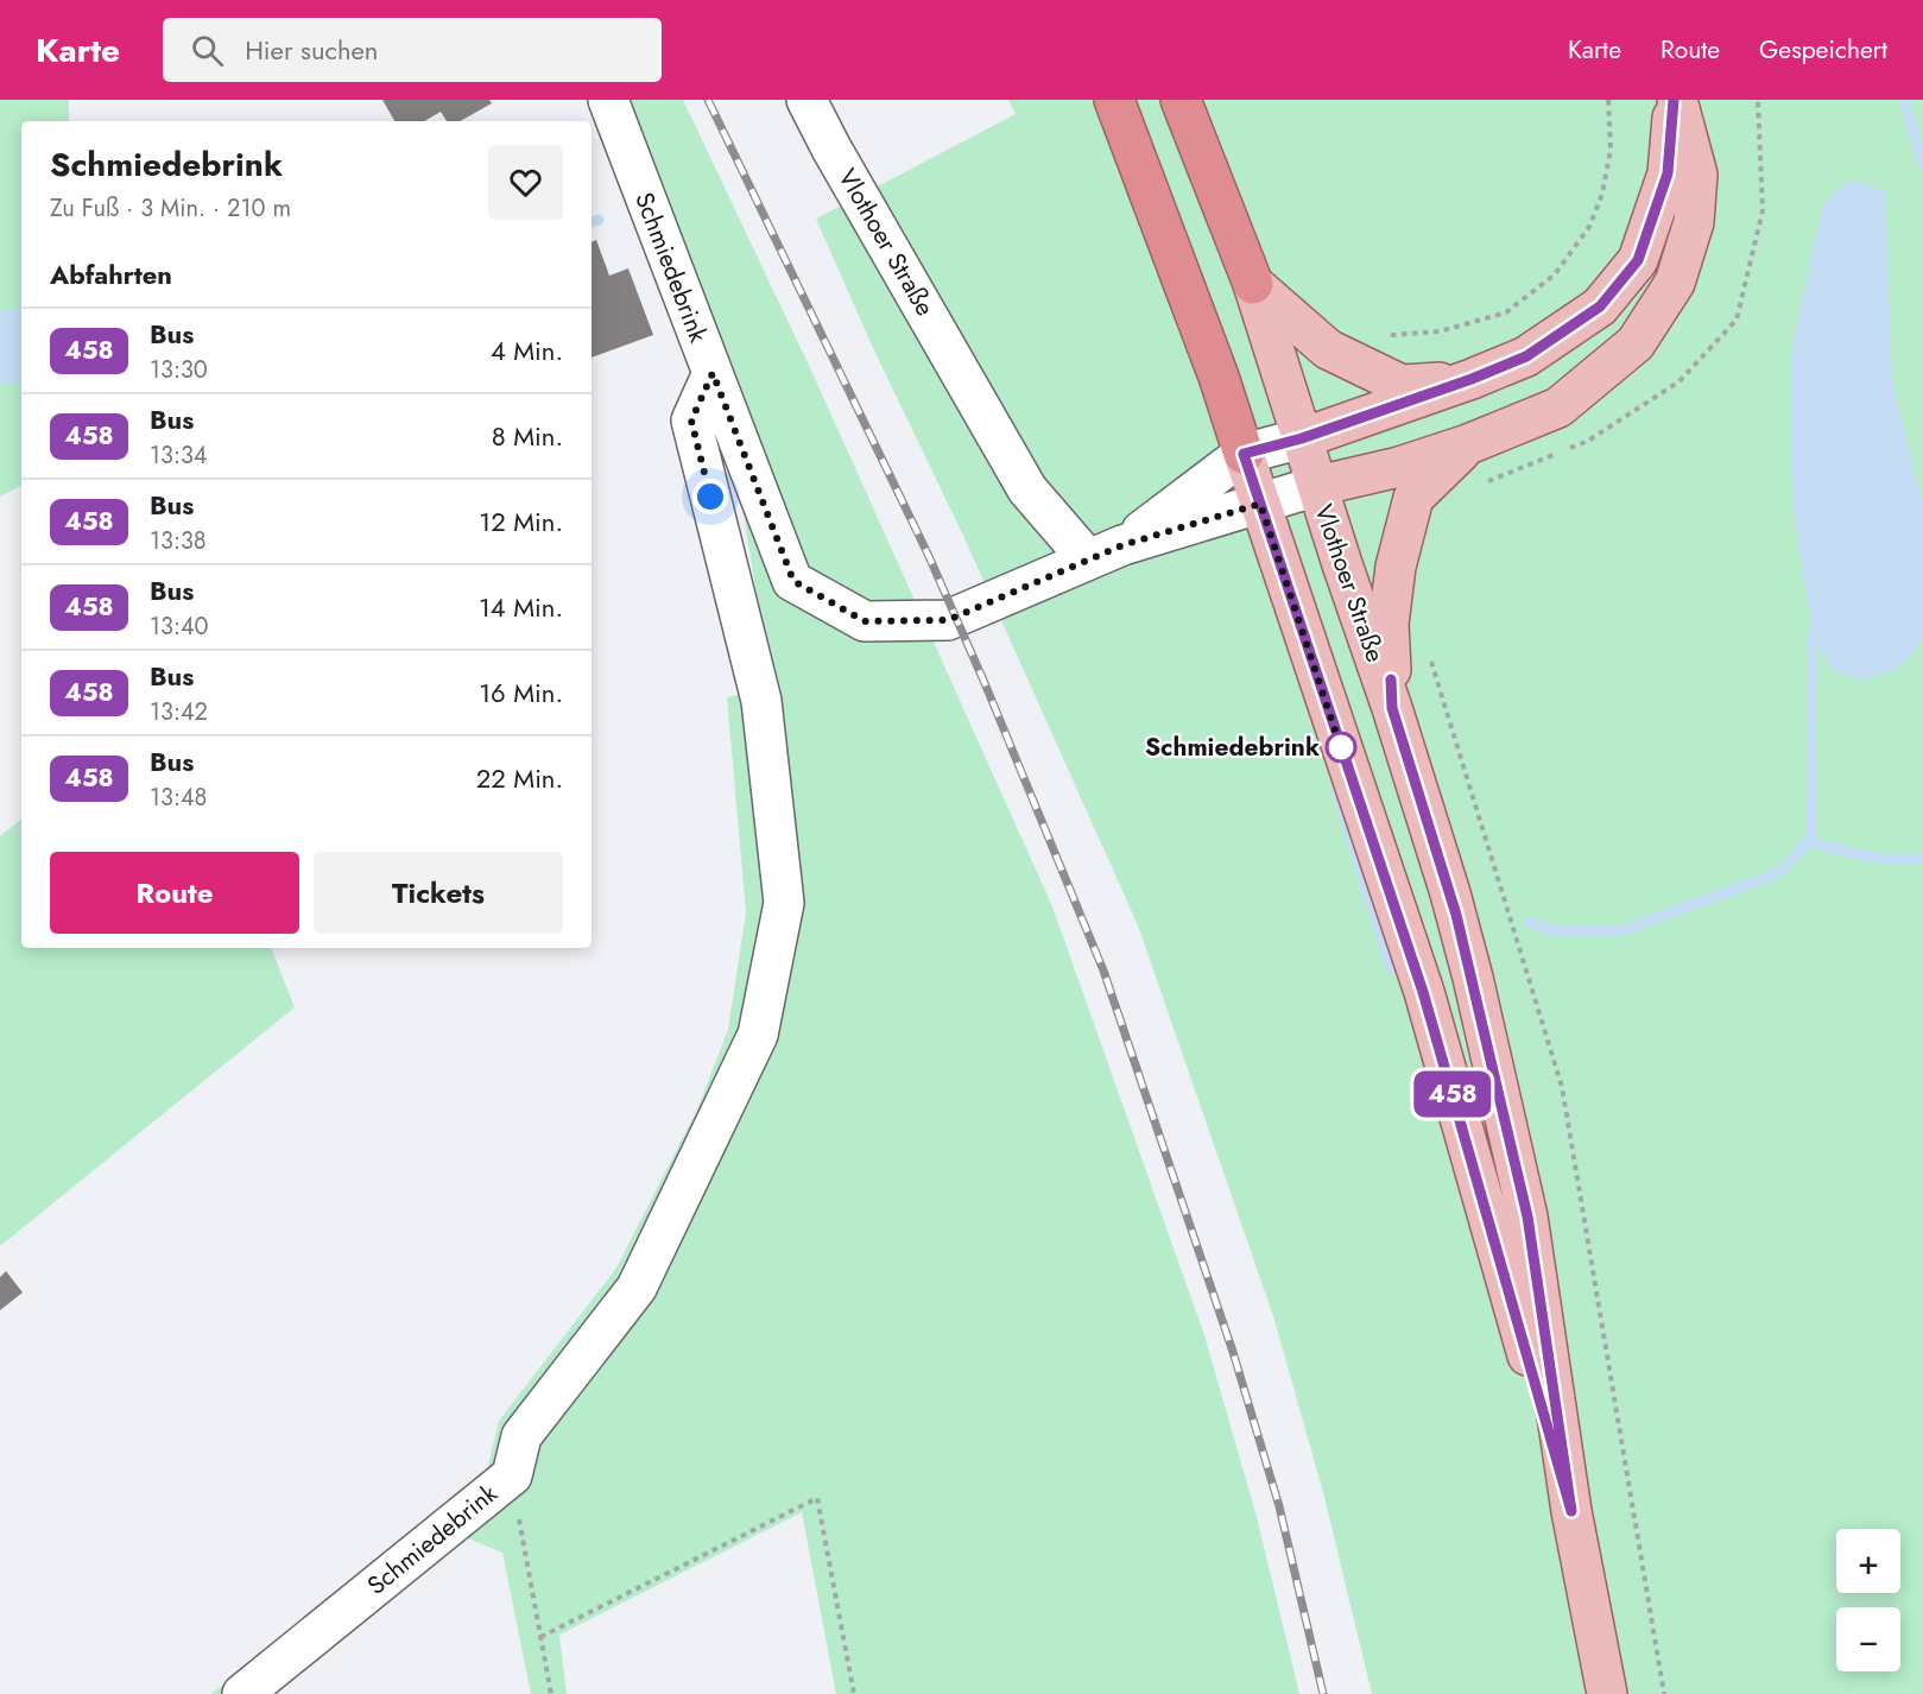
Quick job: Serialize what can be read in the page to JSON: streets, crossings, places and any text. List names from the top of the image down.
{
  "streets": {
    "main road": ["Vlothoer Straße"],
    "street": ["Schmiedebrink"]
  },
  "crossings": [
    ["Vlothoer Straße", "Schmiedebrink"]
  ],
  "places": ["Schmiedebrink"],
  "lines": ["bus line 458"],
  "page": {
    "header": "Karte",
    "search": "Hier suchen",
    "nav": ["Karte", "Route", "Gespeichert"],
    "on_map": "458",
    "heading": [
      ["Schmiedebrink", "Zu Fuß · 3 Min. · 210 m"],
      "Abfahrten"
    ],
    "list": [
      {
        "mark": "458",
        "name": "Bus",
        "note": "13:30",
        "value": "4 Min."
      },
      {
        "mark": "458",
        "name": "Bus",
        "note": "13:34",
        "value": "8 Min."
      },
      {
        "mark": "458",
        "name": "Bus",
        "note": "13:38",
        "value": "12 Min."
      },
      {
        "mark": "458",
        "name": "Bus",
        "note": "13:40",
        "value": "14 Min."
      },
      {
        "mark": "458",
        "name": "Bus",
        "note": "13:42",
        "value": "16 Min."
      },
      {
        "mark": "458",
        "name": "Bus",
        "note": "13:48",
        "value": "22 Min."
      }
    ],
    "buttons": ["Route", "Tickets"],
    "map_buttons": ["+", "−"]
  }
}
